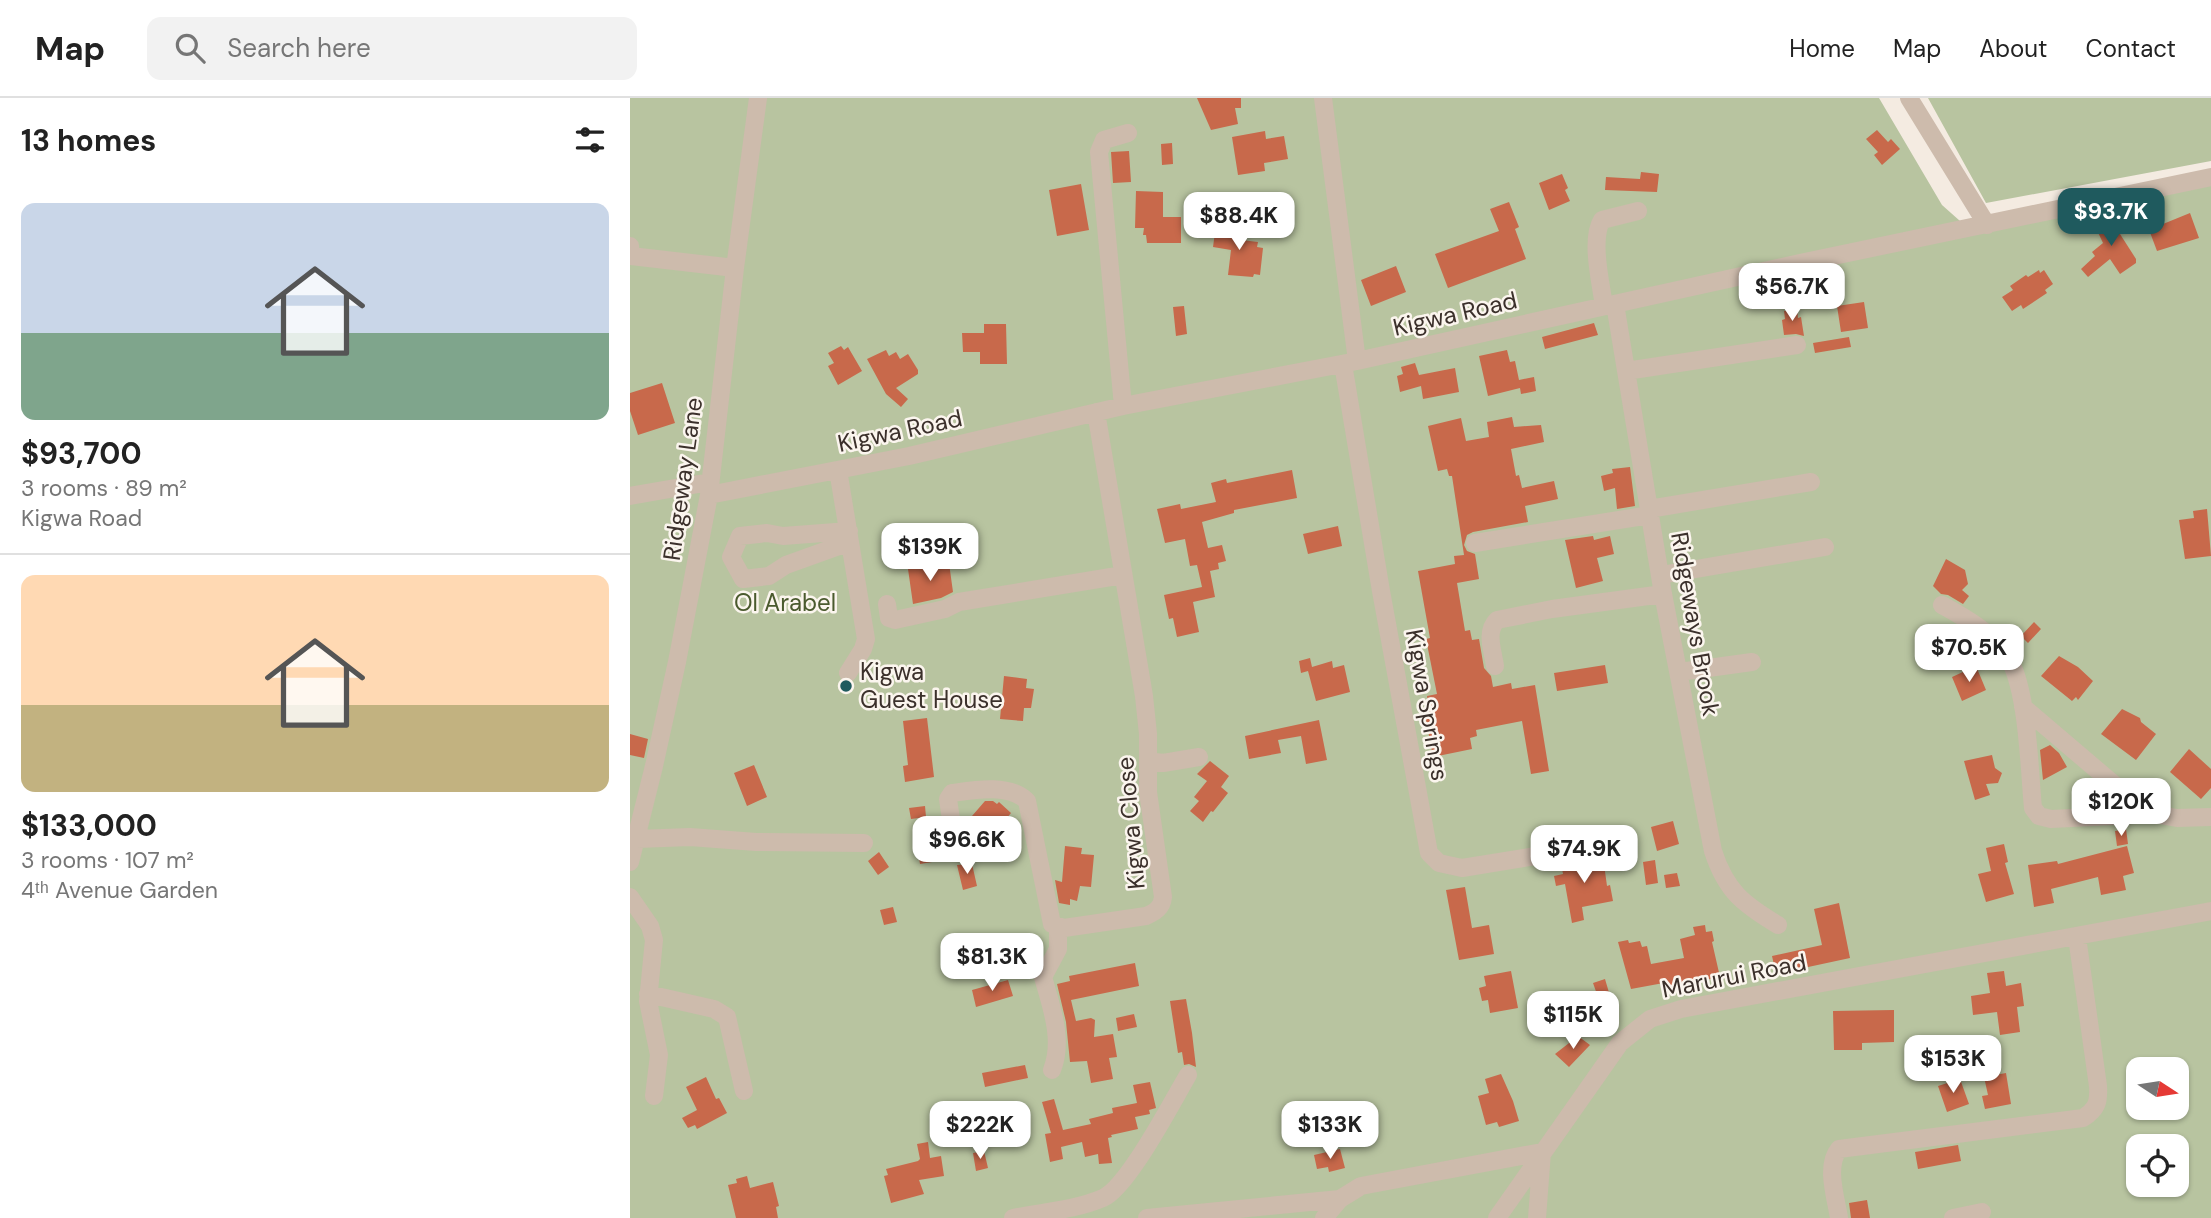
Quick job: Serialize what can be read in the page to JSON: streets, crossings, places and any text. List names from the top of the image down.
{
  "streets": {
    "street": [
      "Kigwa Road",
      "Ridgeway Lane",
      "Ridgeways Brook",
      "Kigwa Springs",
      "Kigwa Close",
      "Marurui Road"
    ]
  },
  "crossings": [
    ["Kigwa Road", "Ridgeway Lane"],
    ["Kigwa Road", "Ridgeways Brook"],
    ["Kigwa Road", "Kigwa Springs"],
    ["Kigwa Road", "Kigwa Close"]
  ],
  "parks": ["Ol Arabel"],
  "places": ["Kigwa Guest House"],
  "north": "right",
  "page": {
    "header": "Map",
    "search": "Search here",
    "nav": [
      "Home",
      "Map",
      "About",
      "Contact"
    ],
    "heading": "13 homes",
    "list": [
      {
        "name": "$93,700",
        "note": "3 rooms · 89 m² · Kigwa Road"
      },
      {
        "name": "$133,000",
        "note": "3 rooms · 107 m² · 4ᵗʰ Avenue Garden"
      }
    ],
    "price": [
      "$93.7K",
      "$88.4K",
      "$56.7K",
      "$139K",
      "$70.5K",
      "$120K",
      "$96.6K",
      "$74.9K",
      "$81.3K",
      "$115K",
      "$153K",
      "$222K",
      "$133K"
    ]
  }
}
